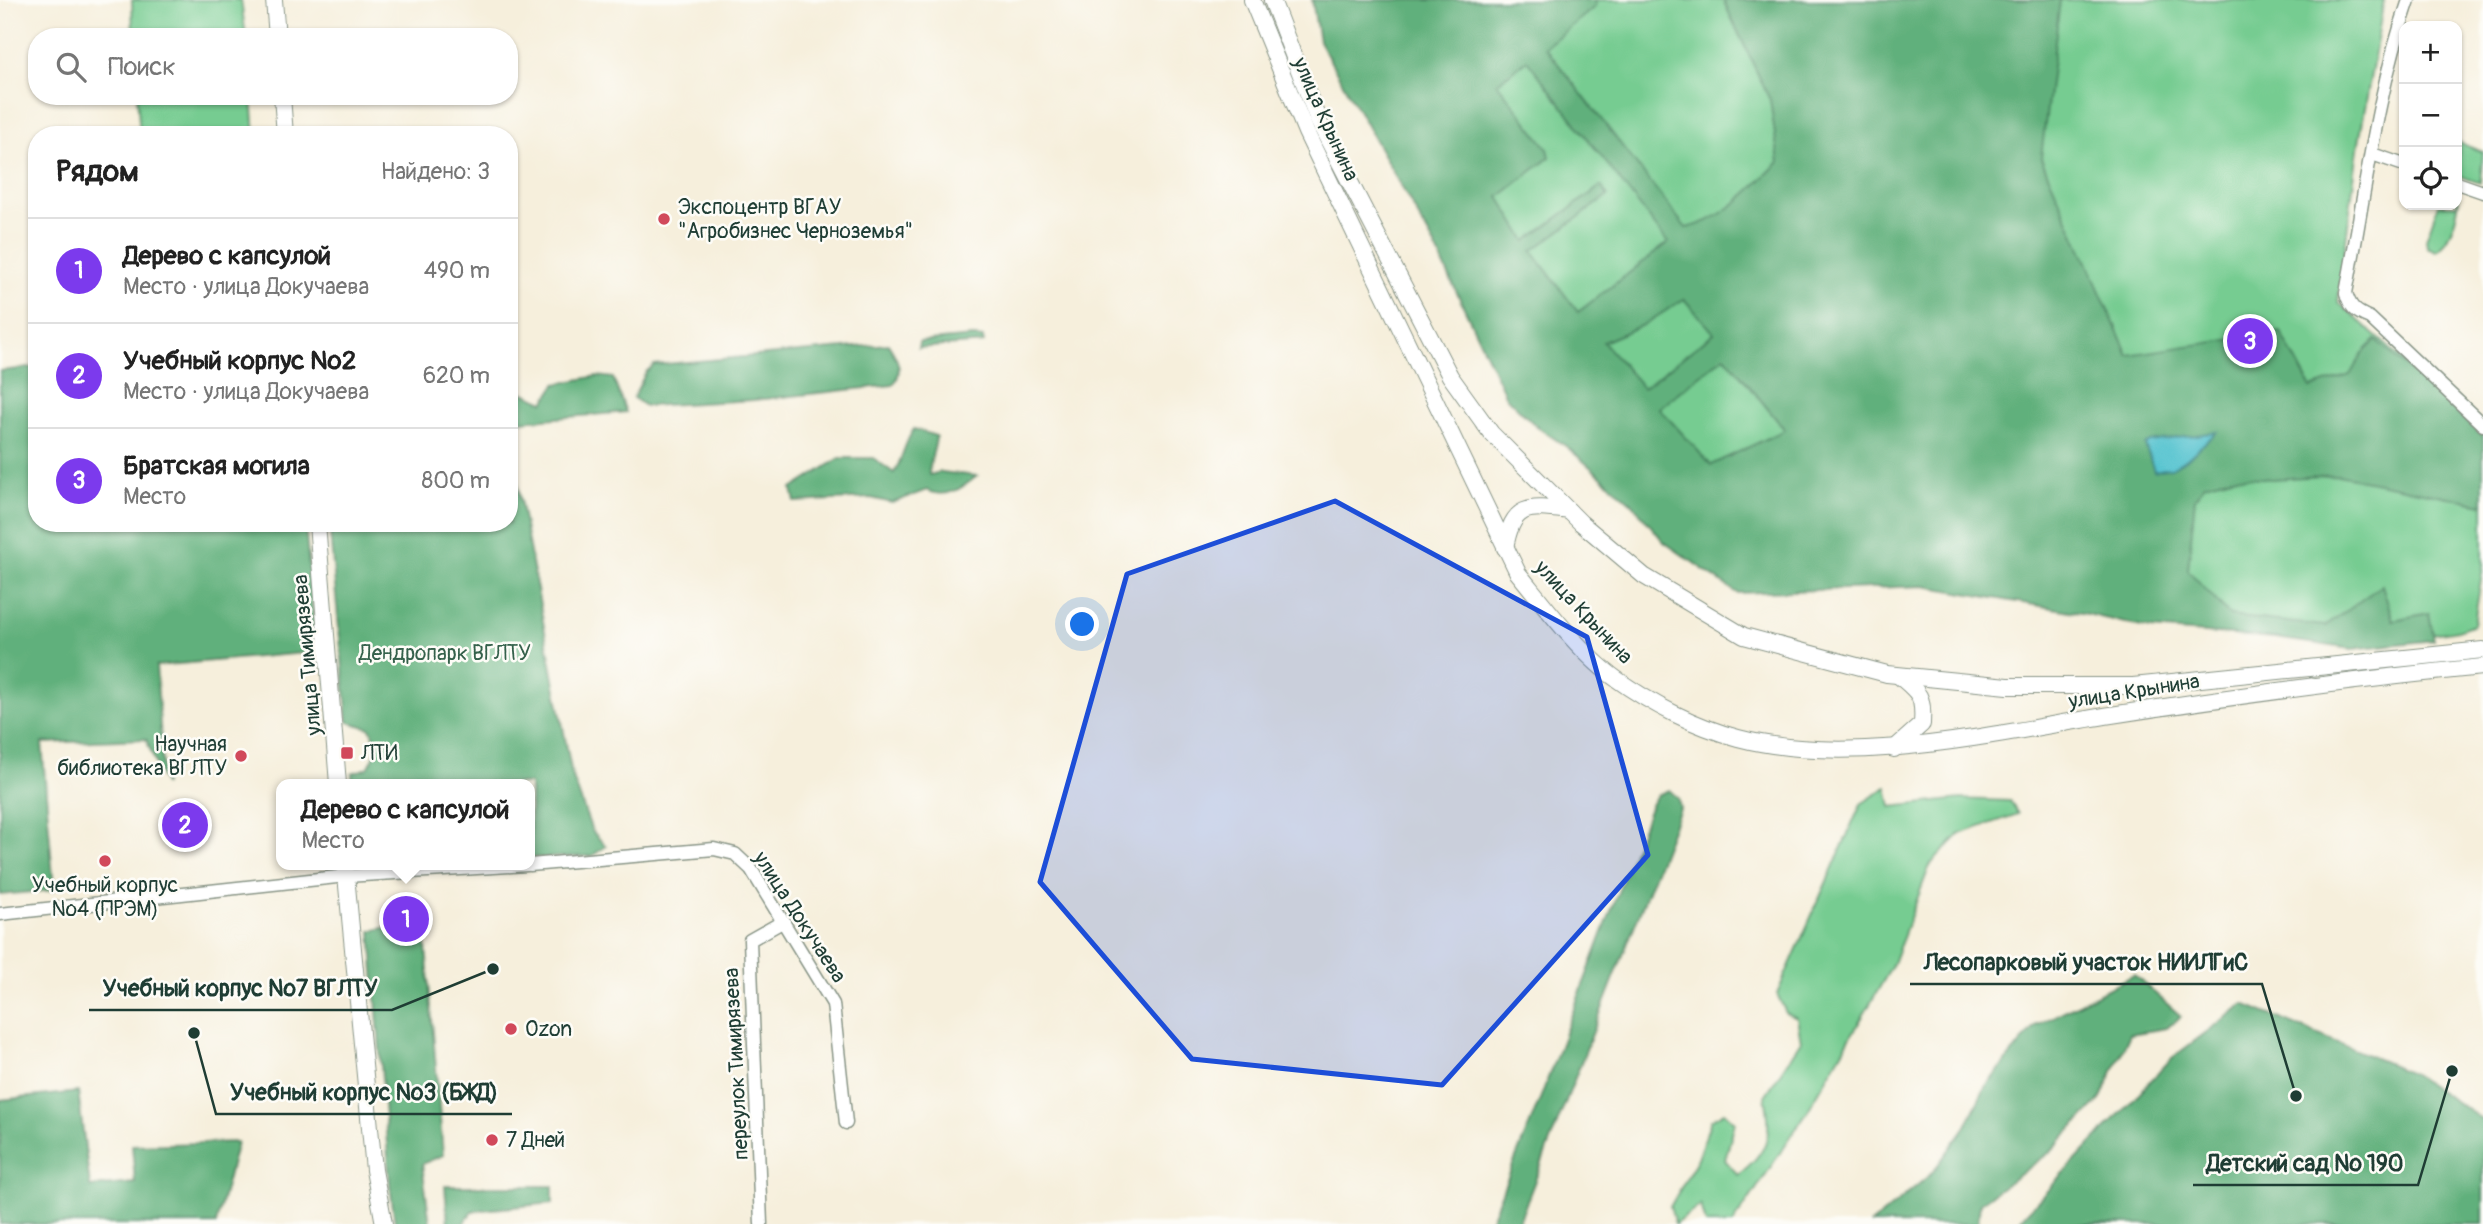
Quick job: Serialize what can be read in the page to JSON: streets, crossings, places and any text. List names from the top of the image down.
{
  "streets": {
    "main road": ["улица Крынина", "улица Тимирязева"],
    "street": ["улица Докучаева", "переулок Тимирязева"]
  },
  "crossings": [
    ["улица Докучаева", "переулок Тимирязева"]
  ],
  "parks": ["Дендропарк ВГЛТУ"],
  "places": {
    "other": [
      "Экспоцентр ВГАУ \"Агробизнес Черноземья\"",
      "Научная библиотека ВГЛТУ",
      "Учебный корпус №4 (ПРЭМ)",
      "Учебный корпус №7 ВГЛТУ",
      "Ozon",
      "Учебный корпус №3 (БЖД)",
      "Детский сад № 190",
      "Лесопарковый участок НИИЛГиС",
      "7 Дней"
    ],
    "transit": ["ЛТИ"]
  },
  "page": {
    "map_buttons": ["+", "−"],
    "search": "Поиск",
    "heading": ["Рядом", "Найдено: 3"],
    "list": [
      {
        "mark": "1",
        "name": "Дерево с капсулой",
        "note": "Место · улица Докучаева",
        "value": "490 m"
      },
      {
        "mark": "2",
        "name": "Учебный корпус №2",
        "note": "Место · улица Докучаева",
        "value": "620 m"
      },
      {
        "mark": "3",
        "name": "Братская могила",
        "note": "Место",
        "value": "800 m"
      }
    ],
    "pins": ["3", "2", "1"],
    "popup": ["Дерево с капсулой", "Место"]
  }
}
